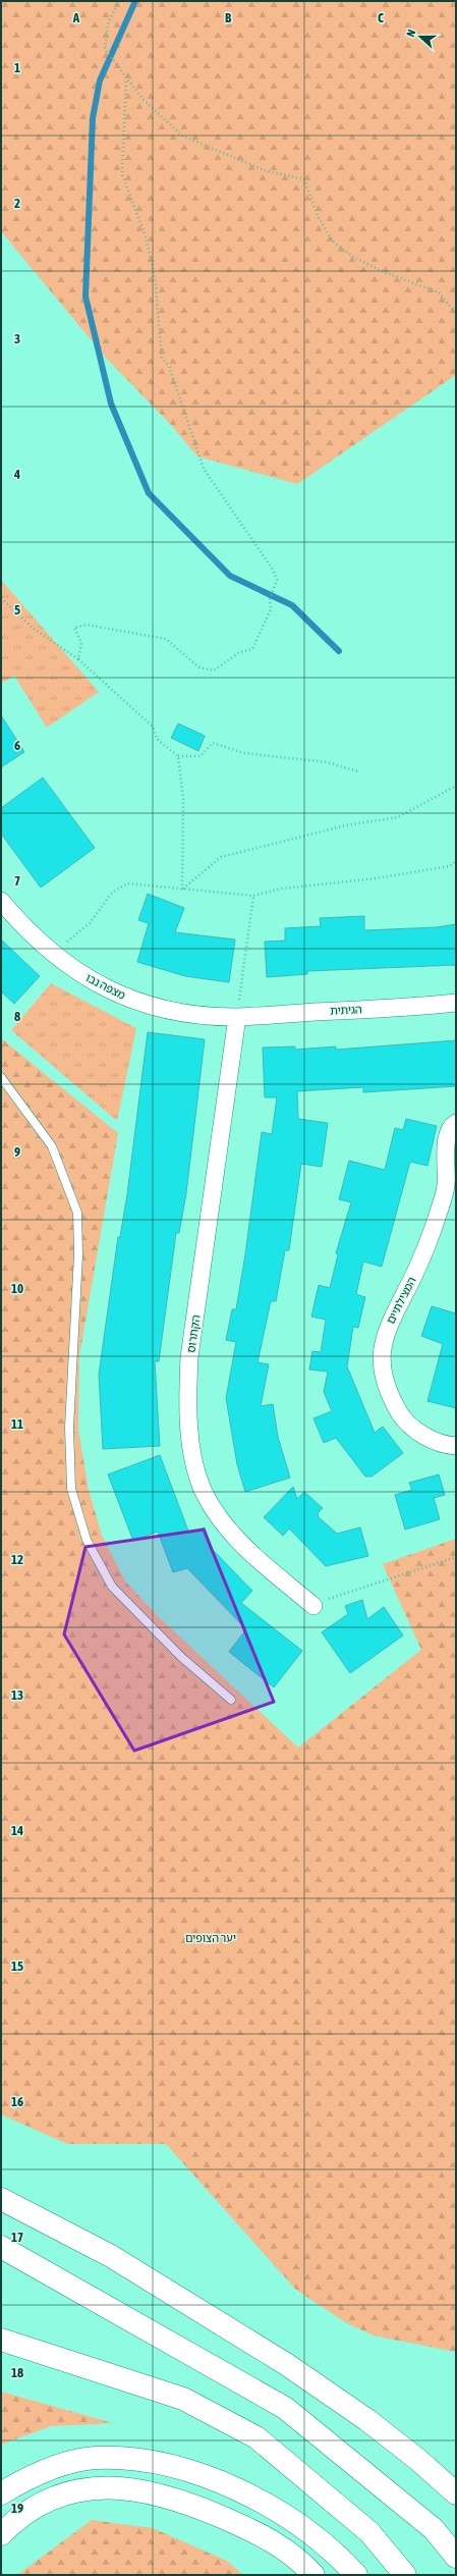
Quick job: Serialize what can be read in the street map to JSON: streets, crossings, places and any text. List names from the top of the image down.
{
  "streets": {
    "street": [
      "מצפה נבו",
      "הגיתית",
      "המצילתיים",
      "הקתרוס"
    ]
  },
  "crossings": [
    ["מצפה נבו", "הגיתית"],
    ["מצפה נבו", "הקתרוס"],
    ["הגיתית", "הקתרוס"]
  ],
  "parks": ["יער הצופים"],
  "north": "left",
  "grid": {
    "columns": ["A", "B", "C"],
    "rows": [
      "1",
      "2",
      "3",
      "4",
      "5",
      "6",
      "7",
      "8",
      "9",
      "10",
      "11",
      "12",
      "13",
      "14",
      "15",
      "16",
      "17",
      "18",
      "19"
    ]
  }
}
